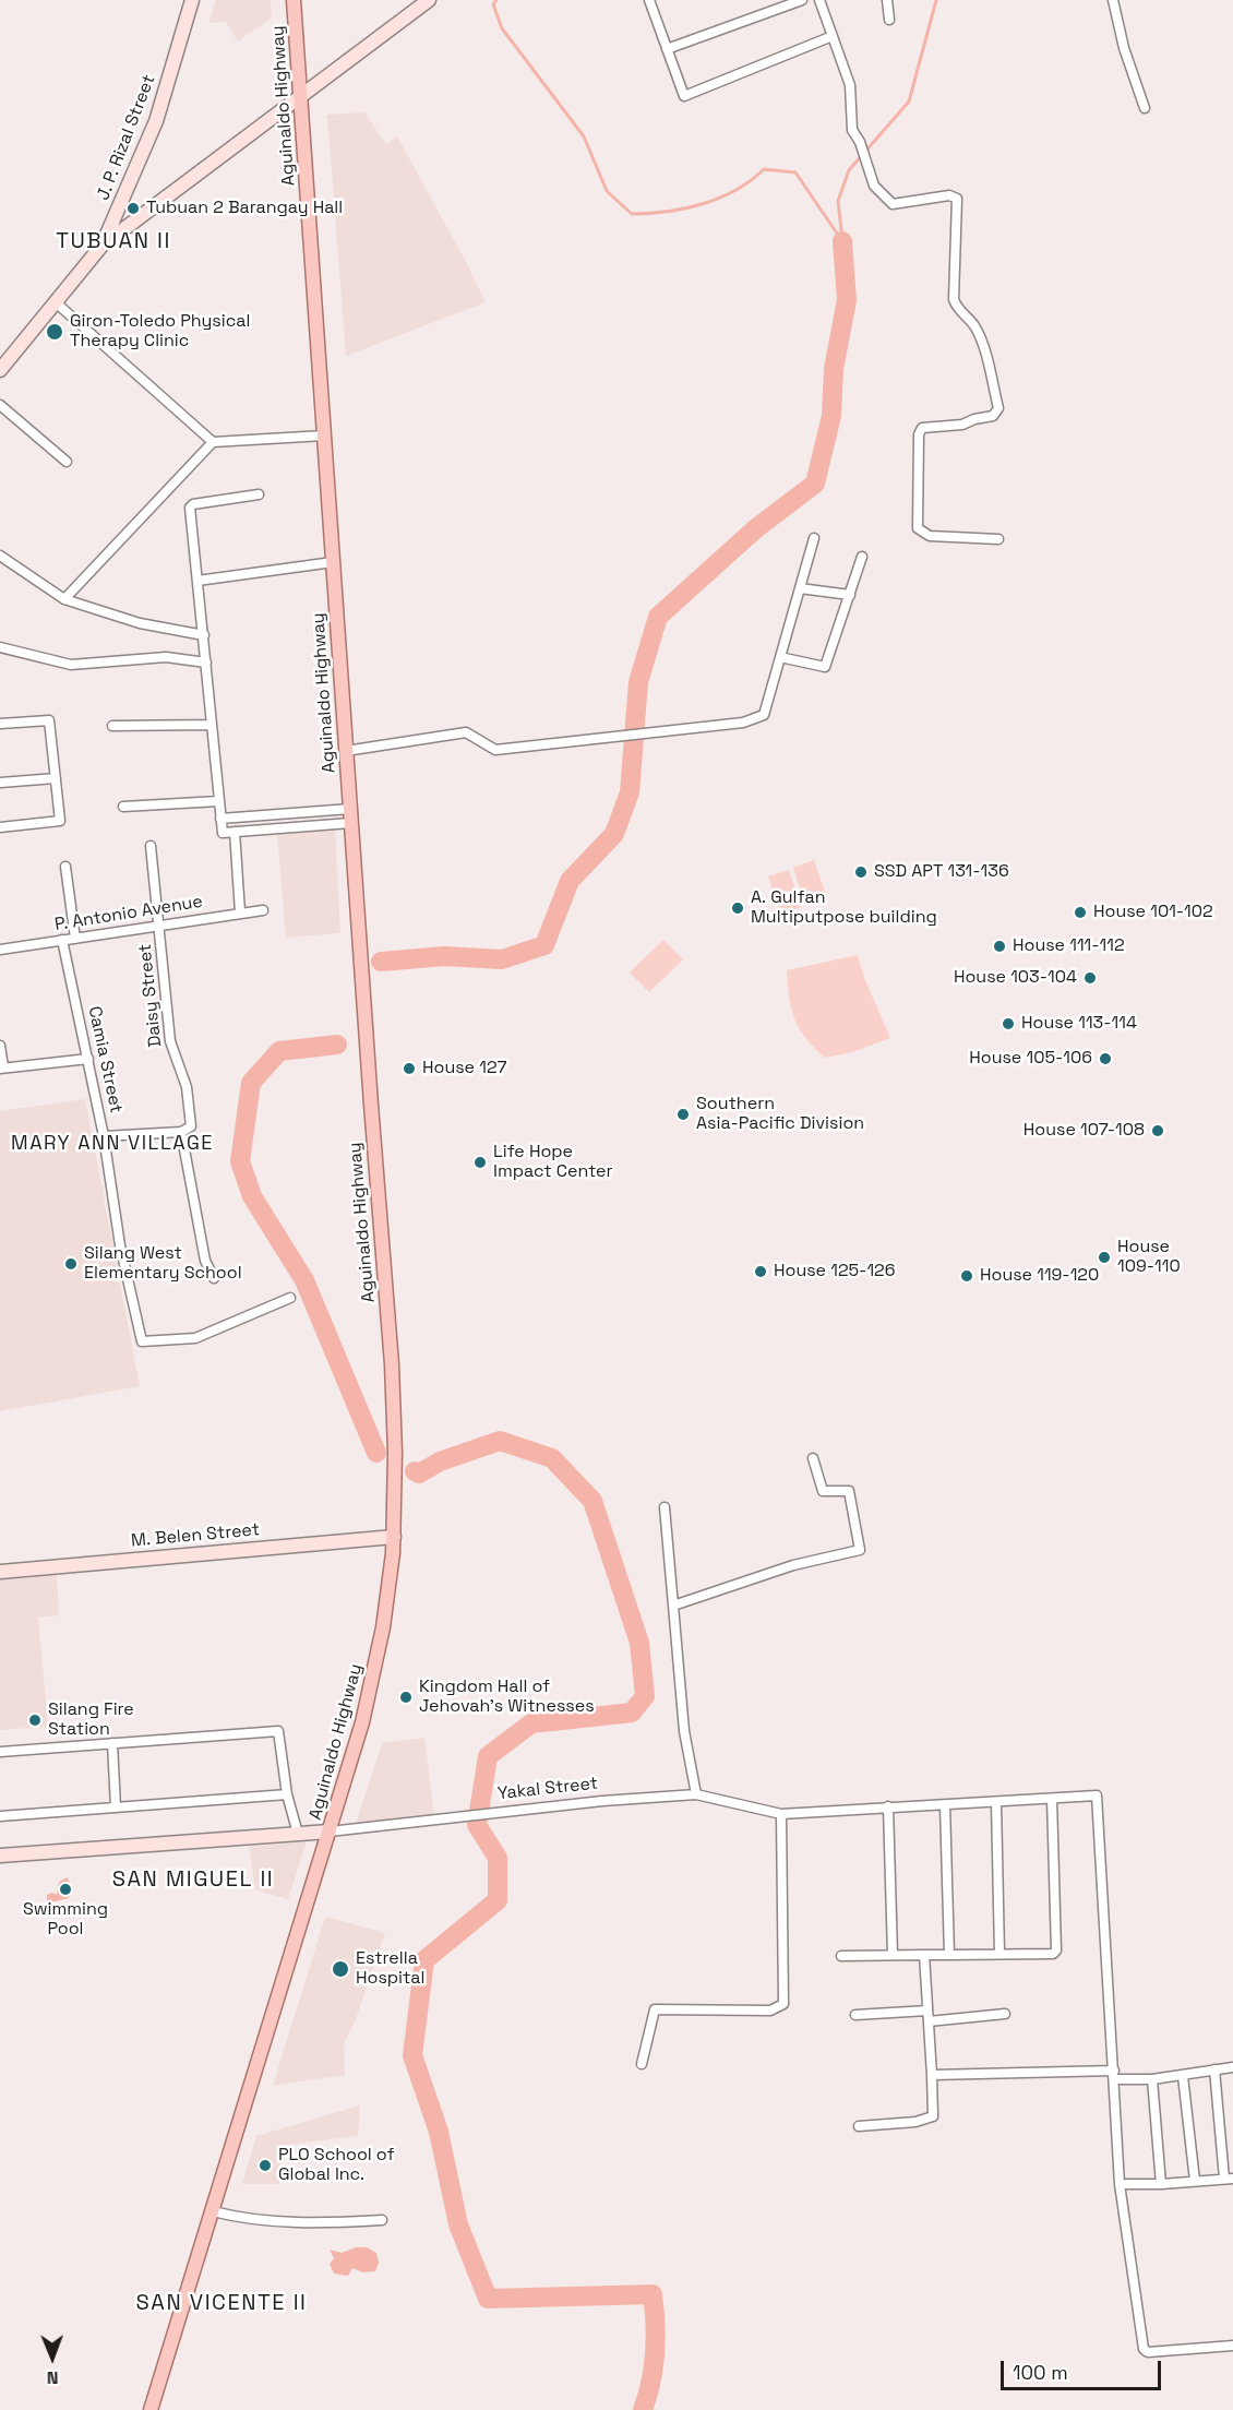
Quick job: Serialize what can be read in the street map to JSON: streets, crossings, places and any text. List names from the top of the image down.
{
  "streets": {
    "main road": [
      "Aguinaldo Highway",
      "J. P. Rizal Street",
      "M. Belen Street",
      "Yakal Street"
    ],
    "street": ["P. Antonio Avenue", "Daisy Street", "Camia Street"]
  },
  "crossings": [
    ["Aguinaldo Highway", "M. Belen Street"],
    ["Aguinaldo Highway", "Yakal Street"],
    ["P. Antonio Avenue", "Daisy Street"],
    ["P. Antonio Avenue", "Camia Street"]
  ],
  "districts": [
    "TUBUAN II",
    "MARY ANN VILLAGE",
    "SAN MIGUEL II",
    "SAN VICENTE II"
  ],
  "places": [
    "Tubuan 2 Barangay Hall",
    "Giron-Toledo Physical Therapy Clinic",
    "SSD APT 131-136",
    "A. Gulfan Multiputpose building",
    "House 101-102",
    "House 111-112",
    "House 103-104",
    "House 113-114",
    "House 105-106",
    "House 127",
    "Southern Asia-Pacific Division",
    "House 107-108",
    "Life Hope Impact Center",
    "House 109-110",
    "Silang West Elementary School",
    "House 125-126",
    "House 119-120",
    "Kingdom Hall of Jehovah's Witnesses",
    "Silang Fire Station",
    "Swimming Pool",
    "Estrella Hospital",
    "PLO School of Global Inc."
  ],
  "scale_bar": "100 m",
  "north": "bottom"
}
